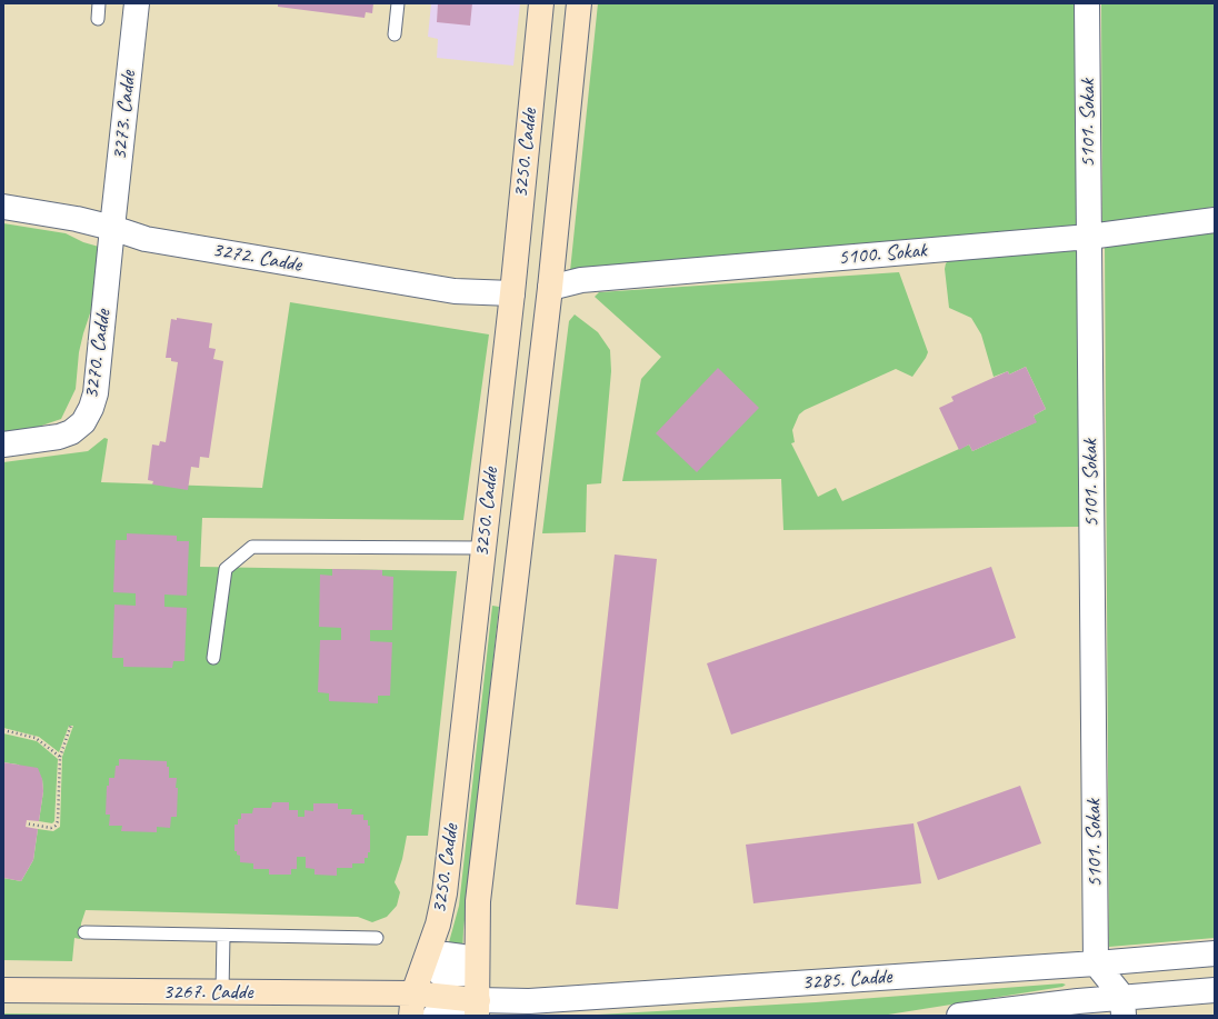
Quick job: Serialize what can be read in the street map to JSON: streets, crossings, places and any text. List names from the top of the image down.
{
  "streets": {
    "street": [
      "3273. Cadde",
      "5101. Sokak",
      "3250. Cadde",
      "5100. Sokak",
      "3272. Cadde",
      "3270. Cadde",
      "3285. Cadde",
      "3267. Cadde"
    ]
  },
  "crossings": [
    ["3273. Cadde", "3272. Cadde"],
    ["3273. Cadde", "3270. Cadde"],
    ["5101. Sokak", "5100. Sokak"],
    ["5101. Sokak", "3285. Cadde"],
    ["3250. Cadde", "5100. Sokak"],
    ["3250. Cadde", "3272. Cadde"],
    ["3250. Cadde", "3285. Cadde"],
    ["3250. Cadde", "3267. Cadde"],
    ["3272. Cadde", "3270. Cadde"],
    ["3285. Cadde", "3267. Cadde"]
  ]
}
